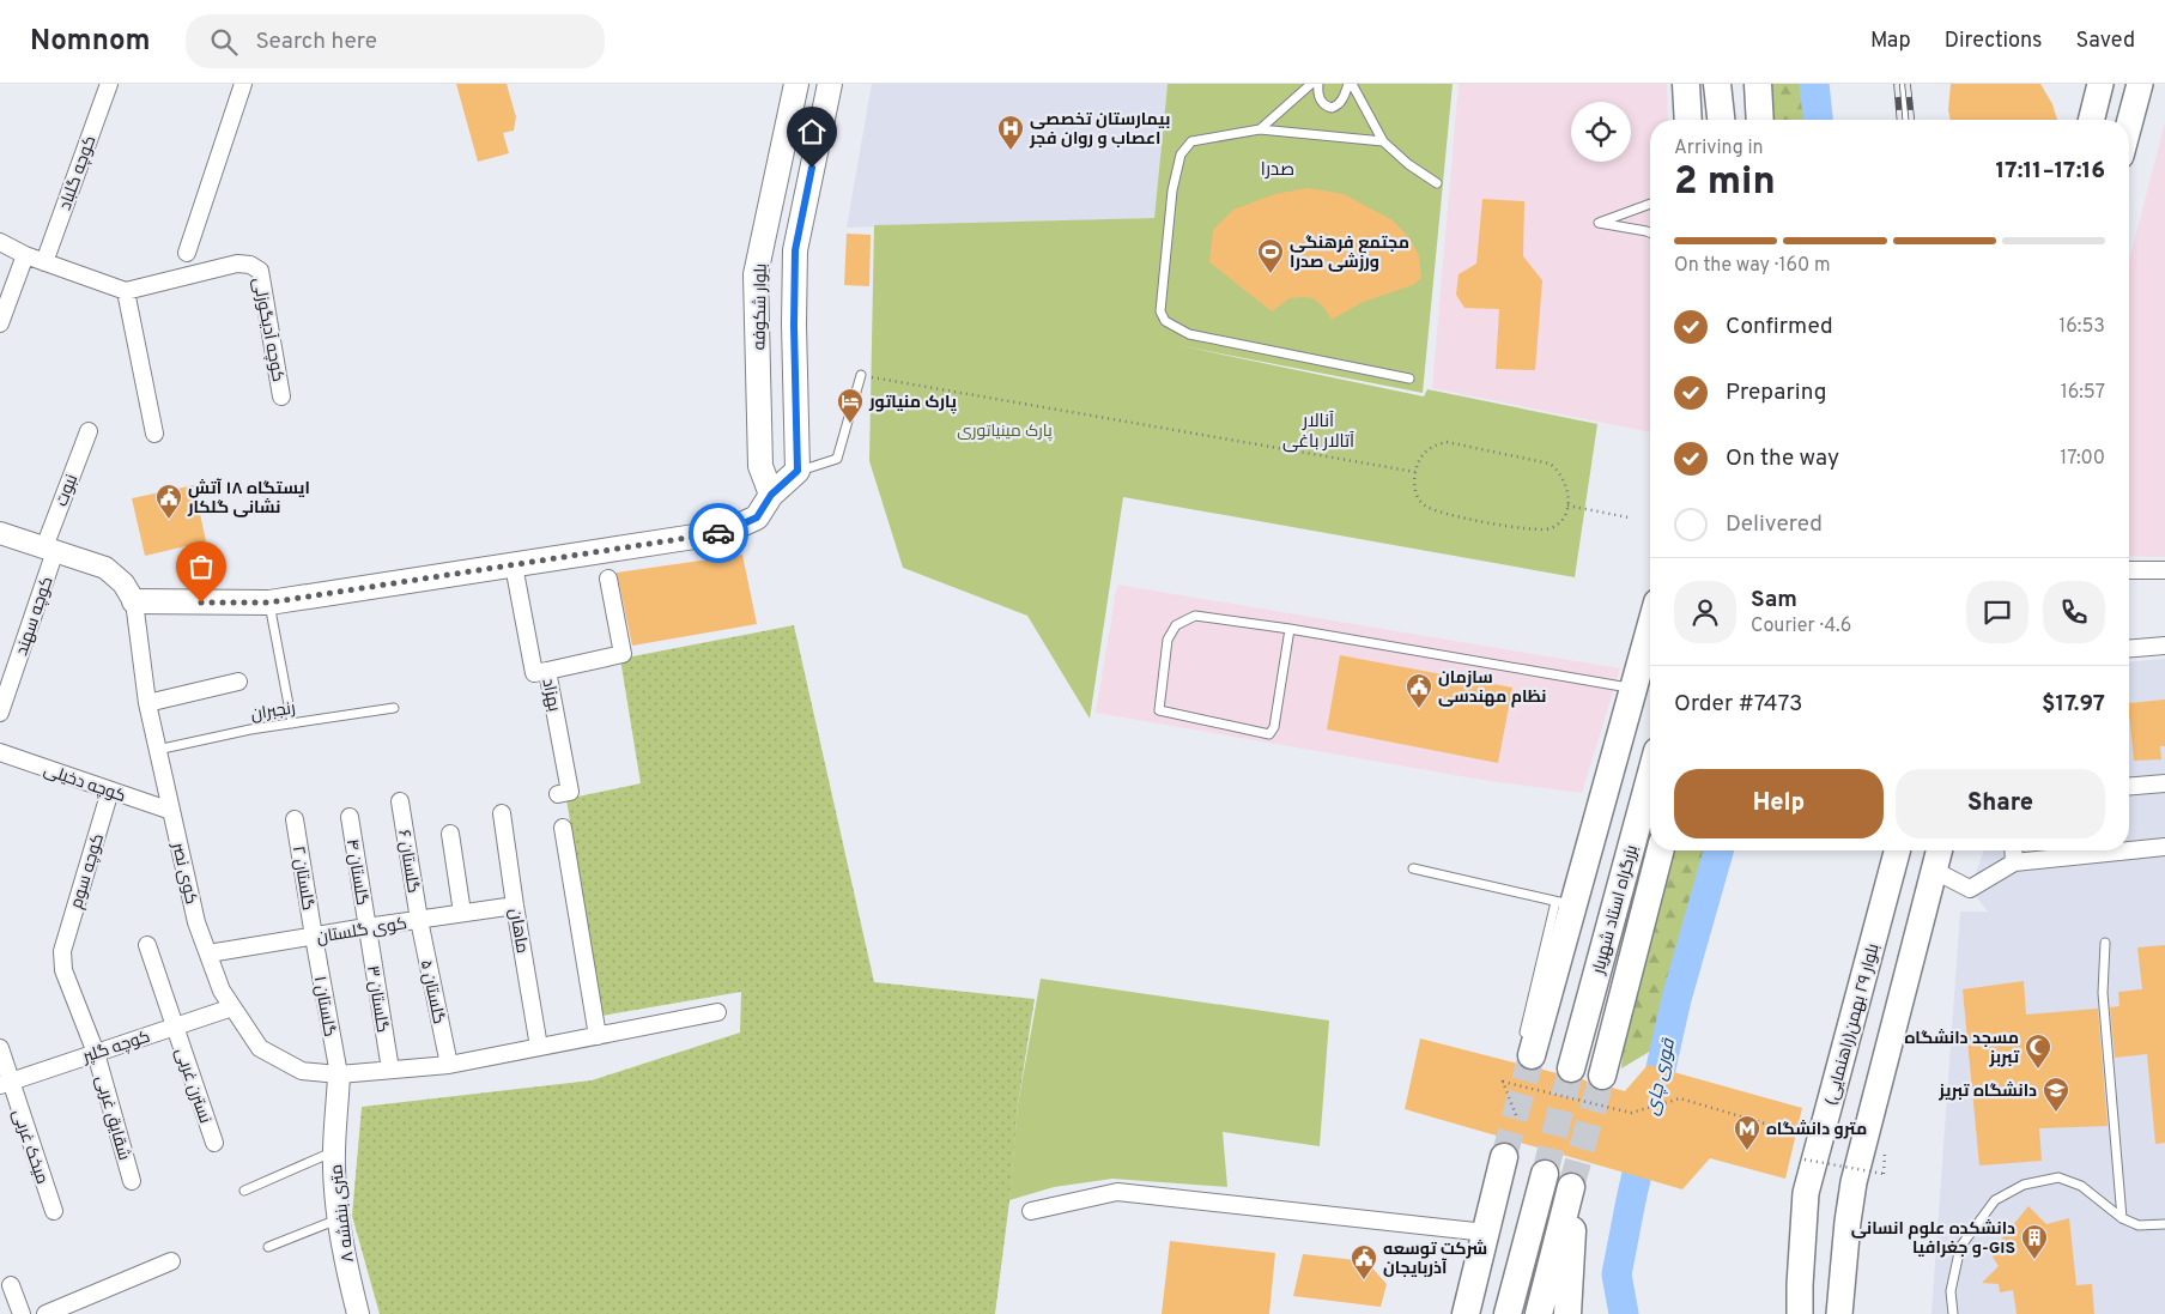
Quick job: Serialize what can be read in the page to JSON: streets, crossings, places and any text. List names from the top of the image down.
{
  "streets": {
    "highway": ["بزرگراه استاد شهریار"],
    "main road": ["بلوار شکوفه", "بلوار ٢٩ بهمن(راهنمایی)"],
    "street": [
      "کوچه گلباد",
      "کوچه آدیگوزلی",
      "نبوت",
      "کوچه سهند",
      "بهزاد",
      "کوچه دخیلی",
      "گلستان ۶",
      "کوچه سوم",
      "گلستان ۴",
      "کوی نصر",
      "گلستان ۲",
      "کوی گلستان",
      "ماهان",
      "گلستان ۵",
      "گلستان ۳",
      "گلستان ۱",
      "کوچه گلپر",
      "نسترن غربی",
      "شقایق غربی",
      "میخک غربی",
      "۸ متری بنفشه"
    ],
    "lane": ["رنجبران"]
  },
  "crossings": [
    ["نبوت", "کوچه سهند"],
    ["رنجبران", "کوی نصر"],
    ["کوچه دخیلی", "کوچه سوم"],
    ["کوچه دخیلی", "کوی نصر"],
    ["گلستان ۶", "کوی گلستان"],
    ["گلستان ۶", "گلستان ۵"],
    ["کوچه سوم", "شقایق غربی"],
    ["گلستان ۴", "کوی گلستان"],
    ["گلستان ۴", "گلستان ۳"],
    ["کوی نصر", "کوی گلستان"],
    ["کوی نصر", "ماهان"],
    ["کوی نصر", "گلستان ۵"],
    ["کوی نصر", "گلستان ۳"],
    ["کوی نصر", "گلستان ۱"],
    ["کوی نصر", "کوچه گلپر"],
    ["کوی نصر", "۸ متری بنفشه"],
    ["گلستان ۲", "کوی گلستان"],
    ["گلستان ۲", "گلستان ۱"],
    ["کوی گلستان", "ماهان"],
    ["کوی گلستان", "گلستان ۵"],
    ["کوی گلستان", "گلستان ۳"],
    ["کوی گلستان", "گلستان ۱"],
    ["گلستان ۱", "۸ متری بنفشه"],
    ["کوچه گلپر", "نسترن غربی"],
    ["کوچه گلپر", "شقایق غربی"],
    ["کوچه گلپر", "میخک غربی"]
  ],
  "districts": ["صدرا", "آنالار آتالار باغی"],
  "water": ["قوری چای"],
  "parks": ["پارک مینیاتوری"],
  "places": {
    "hospital": ["بیمارستان تخصصی اعصاب و روان فجر"],
    "sports": ["مجتمع فرهنگی ورزشی صدرا"],
    "hotel": ["پارک منیاتور"],
    "public building": ["ایستگاه ۱۸ آتش نشانی گلکار", "سازمان نظام مهندسی", "شرکت توسعه آذربایجان"],
    "mosque": ["مسجد دانشگاه تبربز"],
    "school or university": ["دانشگاه تبریز"],
    "metro station": ["مترو دانشگاه"],
    "building": ["دانشکده علوم انسانی و جغرافیا-GIS"]
  },
  "page": {
    "header": "Nomnom",
    "search": "Search here",
    "nav": ["Map", "Directions", "Saved"],
    "heading": ["2 min", "Arriving in", "17:11–17:16"],
    "panel": [
      "Sam",
      "Courier · 4.6",
      "Order #7473",
      "$17.97"
    ],
    "bar": "On the way · 160 m",
    "list": [
      ["Confirmed", "16:53"],
      ["Preparing", "16:57"],
      ["On the way", "17:00"],
      "Delivered"
    ],
    "buttons": ["Help", "Share"]
  }
}
